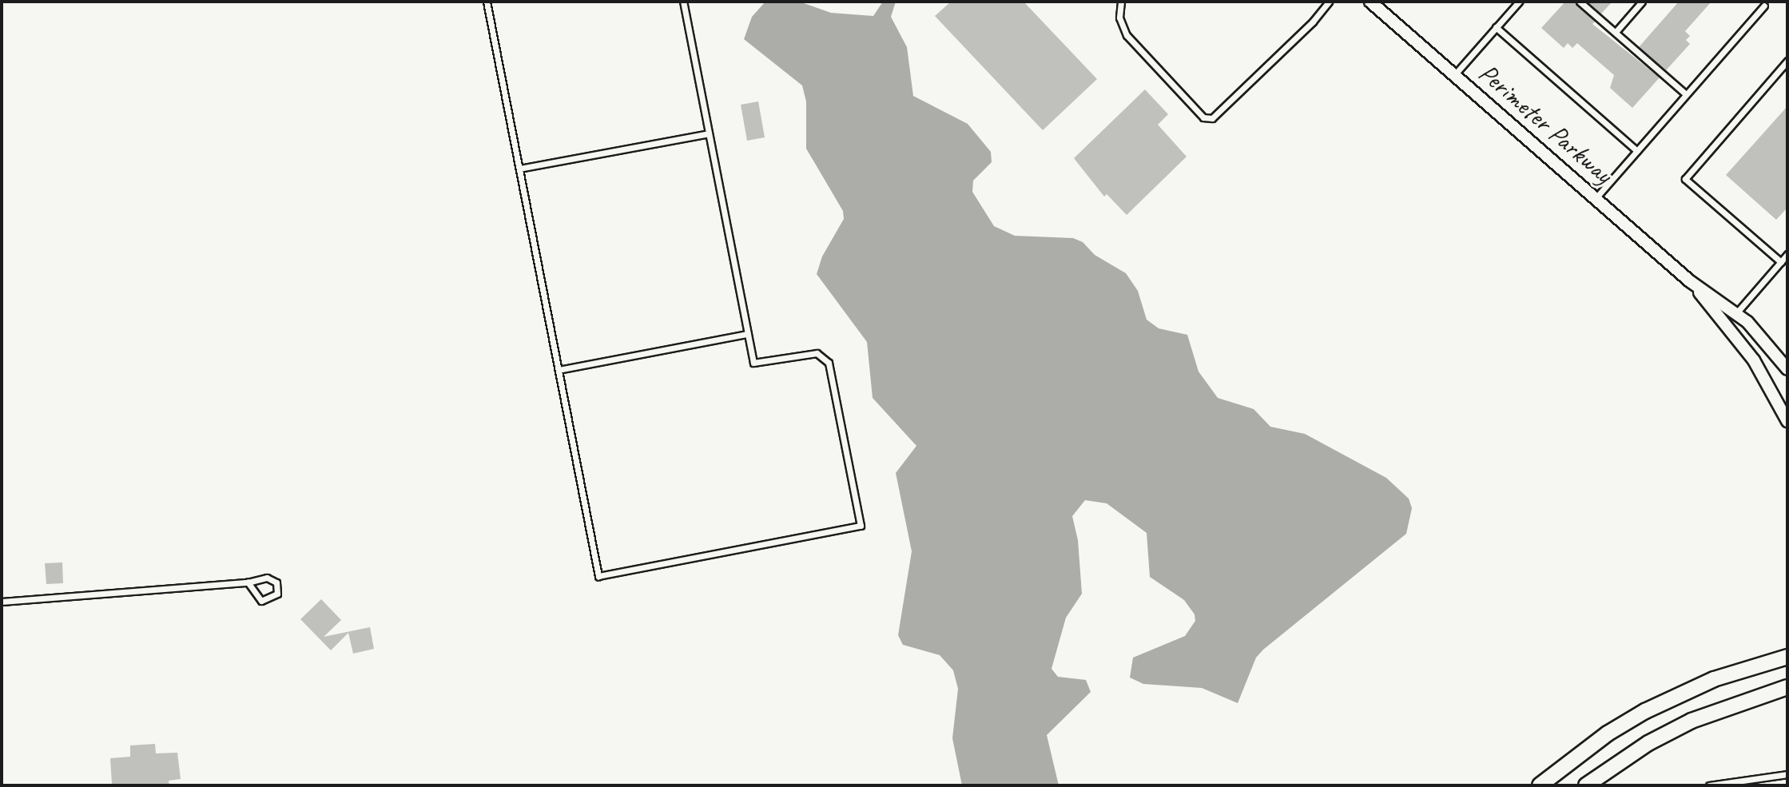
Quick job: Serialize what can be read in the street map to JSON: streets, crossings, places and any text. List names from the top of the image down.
{
  "streets": {
    "street": ["Perimeter Parkway"]
  }
}
